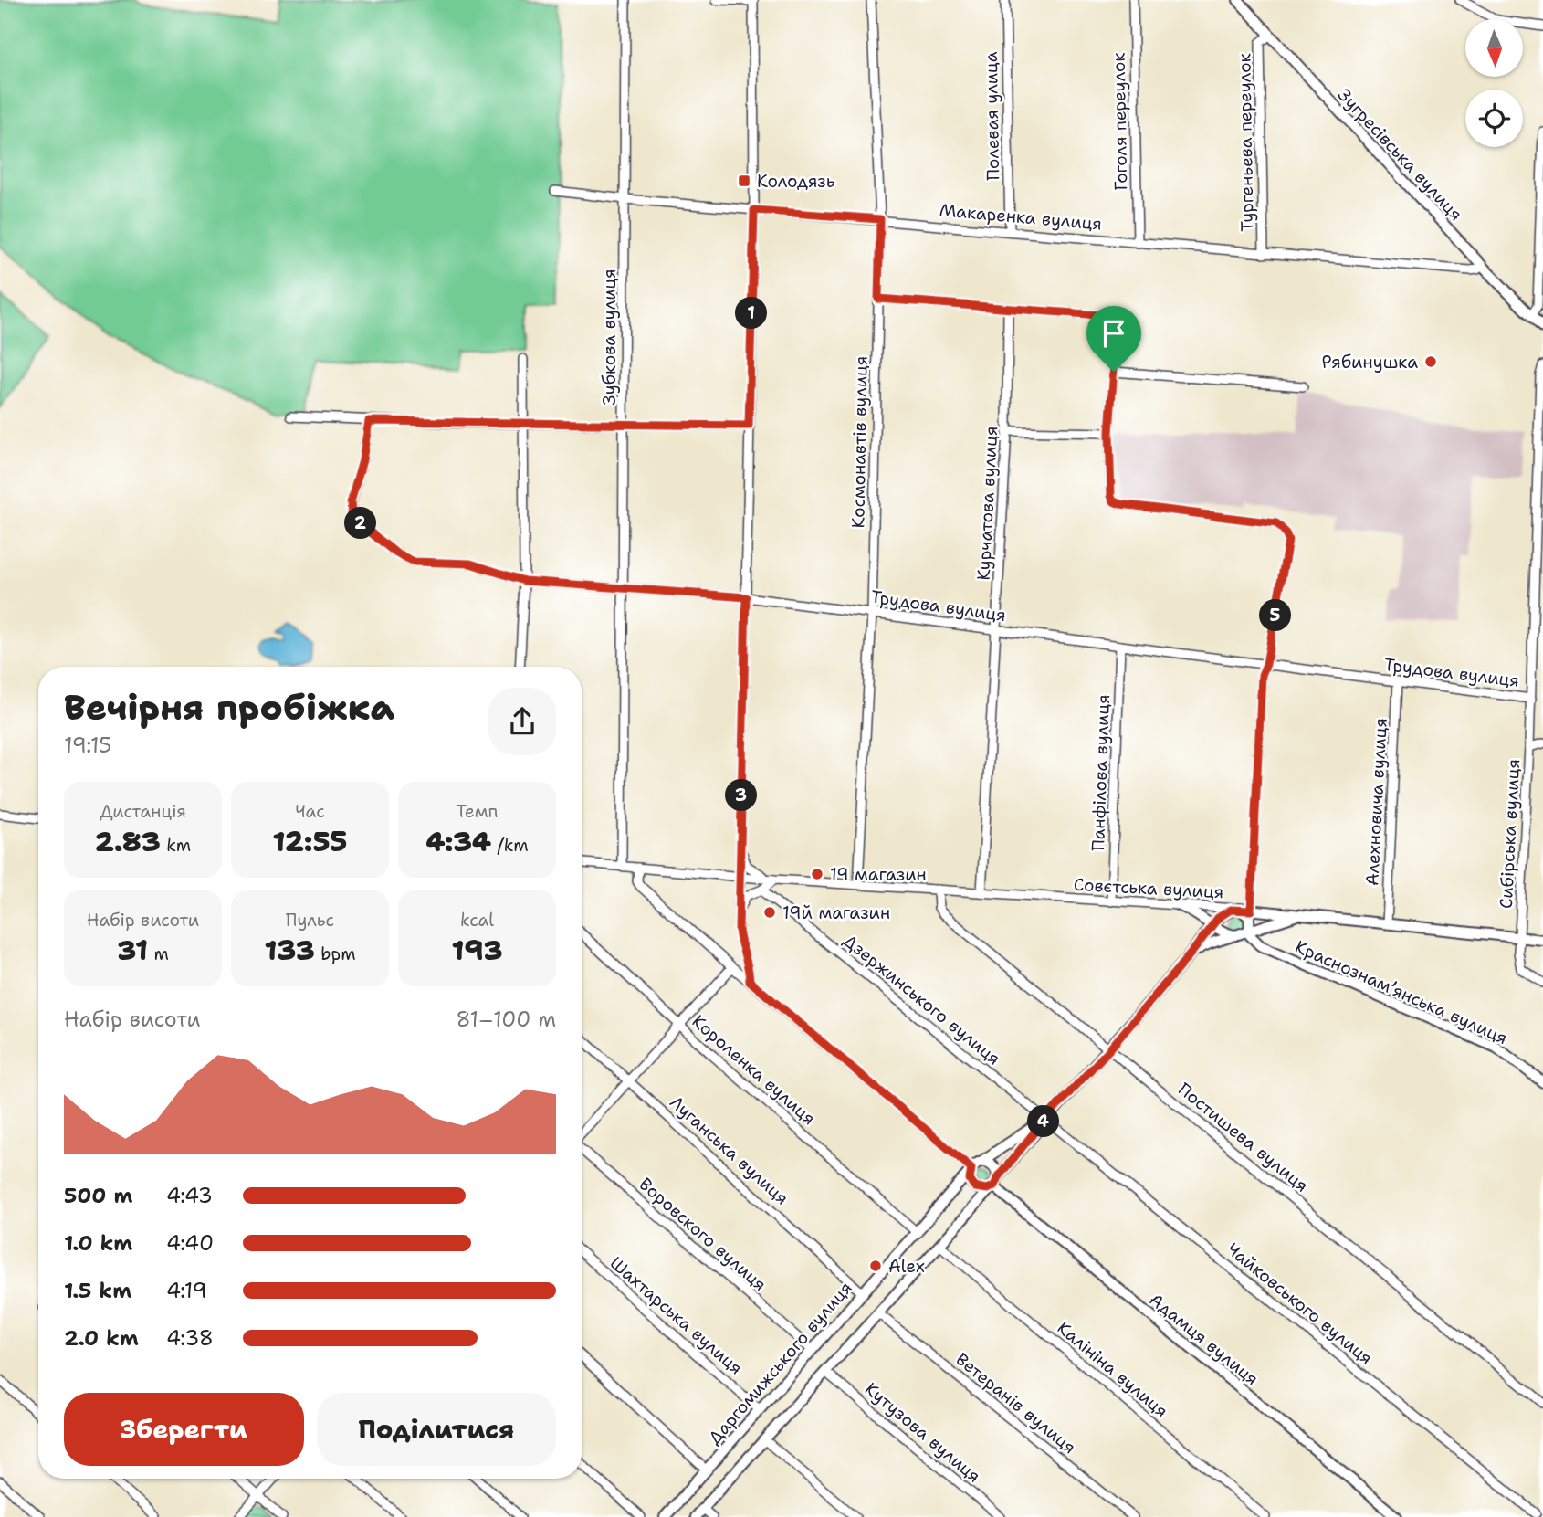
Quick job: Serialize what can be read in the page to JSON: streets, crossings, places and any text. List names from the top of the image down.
{
  "streets": {
    "street": [
      "Полевая улица",
      "Гоголя переулок",
      "Тургеньева переулок",
      "Зугресівська вулиця",
      "Макаренка вулиця",
      "Зубкова вулиця",
      "Космонавтів вулиця",
      "Курчатова вулиця",
      "Трудова вулиця",
      "Панфілова вулиця",
      "Алехновича вулиця",
      "Сибірська вулиця",
      "Совєтська вулиця",
      "Краснознамʼянська вулиця",
      "Дзержинського вулиця",
      "Короленка вулиця",
      "Постишева вулиця",
      "Луганська вулиця",
      "Воровского вулиця",
      "Чайковського вулиця",
      "Шахтарська вулиця",
      "Адамця вулиця",
      "Даргомижського вулиця",
      "Калініна вулиця",
      "Ветеранів вулиця",
      "Кутузова вулиця"
    ]
  },
  "crossings": [
    ["Полевая улица", "Макаренка вулиця"],
    ["Гоголя переулок", "Макаренка вулиця"],
    ["Тургеньева переулок", "Зугресівська вулиця"],
    ["Тургеньева переулок", "Макаренка вулиця"],
    ["Зугресівська вулиця", "Макаренка вулиця"],
    ["Макаренка вулиця", "Зубкова вулиця"],
    ["Макаренка вулиця", "Космонавтів вулиця"],
    ["Зубкова вулиця", "Трудова вулиця"],
    ["Зубкова вулиця", "Совєтська вулиця"],
    ["Космонавтів вулиця", "Трудова вулиця"],
    ["Космонавтів вулиця", "Совєтська вулиця"],
    ["Курчатова вулиця", "Трудова вулиця"],
    ["Курчатова вулиця", "Совєтська вулиця"],
    ["Трудова вулиця", "Панфілова вулиця"],
    ["Трудова вулиця", "Алехновича вулиця"],
    ["Панфілова вулиця", "Совєтська вулиця"],
    ["Алехновича вулиця", "Совєтська вулиця"],
    ["Сибірська вулиця", "Совєтська вулиця"],
    ["Совєтська вулиця", "Постишева вулиця"],
    ["Дзержинського вулиця", "Чайковського вулиця"],
    ["Дзержинського вулиця", "Даргомижського вулиця"],
    ["Короленка вулиця", "Даргомижського вулиця"],
    ["Луганська вулиця", "Даргомижського вулиця"],
    ["Воровского вулиця", "Даргомижського вулиця"],
    ["Чайковського вулиця", "Даргомижського вулиця"],
    ["Шахтарська вулиця", "Даргомижського вулиця"],
    ["Адамця вулиця", "Даргомижського вулиця"]
  ],
  "places": {
    "transit": ["Колодязь"],
    "other": [
      "Рябинушка",
      "19 магазин",
      "19й магазин",
      "Alex"
    ]
  },
  "north": "bottom",
  "page": {
    "pins": [
      "1",
      "2",
      "5",
      "3",
      "4"
    ],
    "heading": ["Вечірня пробіжка", "19:15"],
    "stats": [
      ["Дистанція", "2.83 km"],
      ["Час", "12:55"],
      ["Темп", "4:34 /km"],
      ["Набір висоти", "31 m"],
      ["Пульс", "133 bpm"],
      ["kcal", "193"]
    ],
    "chart": ["Набір висоти", "81–100 m"],
    "list": [
      {
        "name": "500 m",
        "note": "4:43"
      },
      {
        "name": "1.0 km",
        "note": "4:40"
      },
      {
        "name": "1.5 km",
        "note": "4:19"
      },
      {
        "name": "2.0 km",
        "note": "4:38"
      }
    ],
    "buttons": ["Зберегти", "Поділитися"]
  }
}
